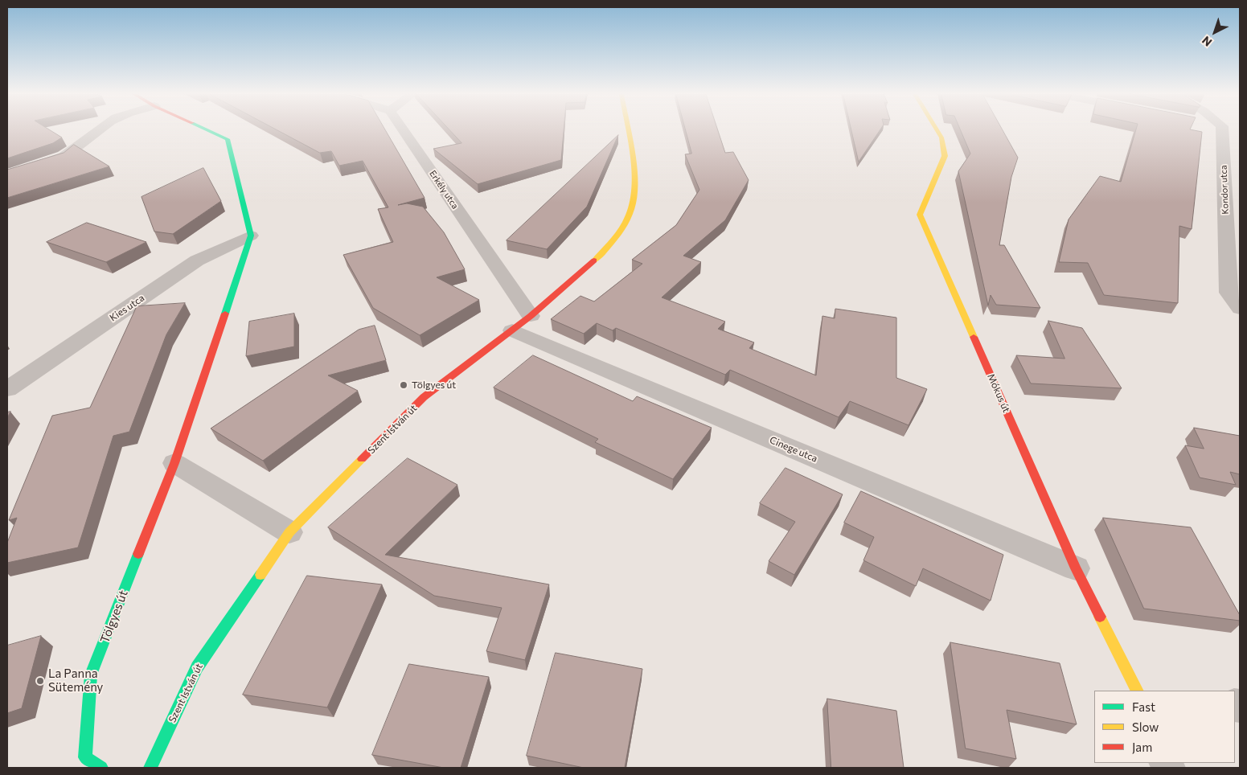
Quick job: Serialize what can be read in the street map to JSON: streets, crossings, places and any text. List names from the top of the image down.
{
  "streets": {
    "street": [
      "Erkély utca",
      "Kondor utca",
      "Kies utca",
      "Mókus út",
      "Szent István út",
      "Cinege utca",
      "Tölgyes út"
    ]
  },
  "crossings": [
    ["Erkély utca", "Szent István út"],
    ["Kies utca", "Tölgyes út"],
    ["Mókus út", "Cinege utca"],
    ["Szent István út", "Cinege utca"]
  ],
  "places": ["Tölgyes út", "La Panna Sütemény"],
  "legend": ["Fast", "Slow", "Jam"],
  "north": "bottom left"
}
